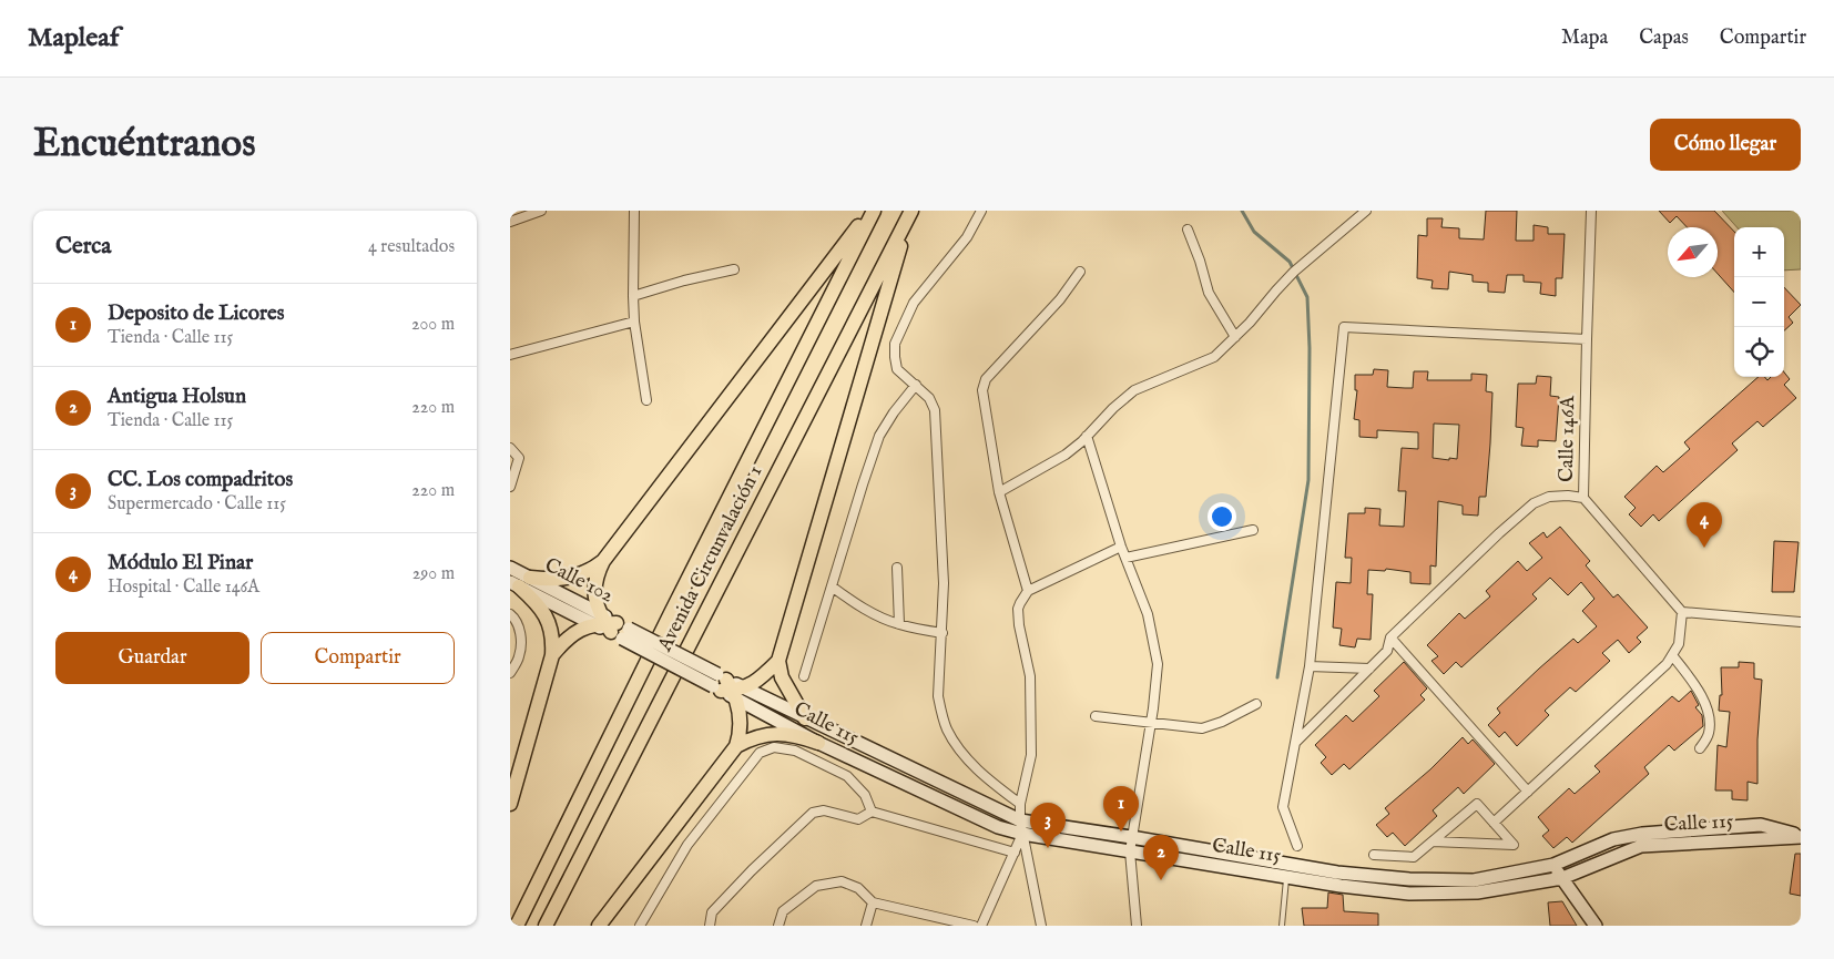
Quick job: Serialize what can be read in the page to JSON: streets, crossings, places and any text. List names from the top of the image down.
{
  "streets": {
    "main road": ["Avenida Circunvalación 1", "Calle 102", "Calle 115"],
    "street": ["Calle 146A"]
  },
  "crossings": [
    ["Calle 102", "Calle 115"]
  ],
  "north": "bottom left",
  "page": {
    "header": "Mapleaf",
    "nav": ["Mapa", "Capas", "Compartir"],
    "buttons": [
      "Cómo llegar",
      ["Guardar", "Compartir"]
    ],
    "title": "Encuéntranos",
    "heading": ["Cerca", "4 resultados"],
    "map_buttons": ["+", "−"],
    "list": [
      {
        "mark": "1",
        "name": "Deposito de Licores",
        "note": "Tienda · Calle 115",
        "value": "200 m"
      },
      {
        "mark": "2",
        "name": "Antigua Holsun",
        "note": "Tienda · Calle 115",
        "value": "220 m"
      },
      {
        "mark": "3",
        "name": "CC. Los compadritos",
        "note": "Supermercado · Calle 115",
        "value": "220 m"
      },
      {
        "mark": "4",
        "name": "Módulo El Pinar",
        "note": "Hospital · Calle 146A",
        "value": "290 m"
      }
    ],
    "pins": [
      "4",
      "1",
      "3",
      "2"
    ]
  }
}
